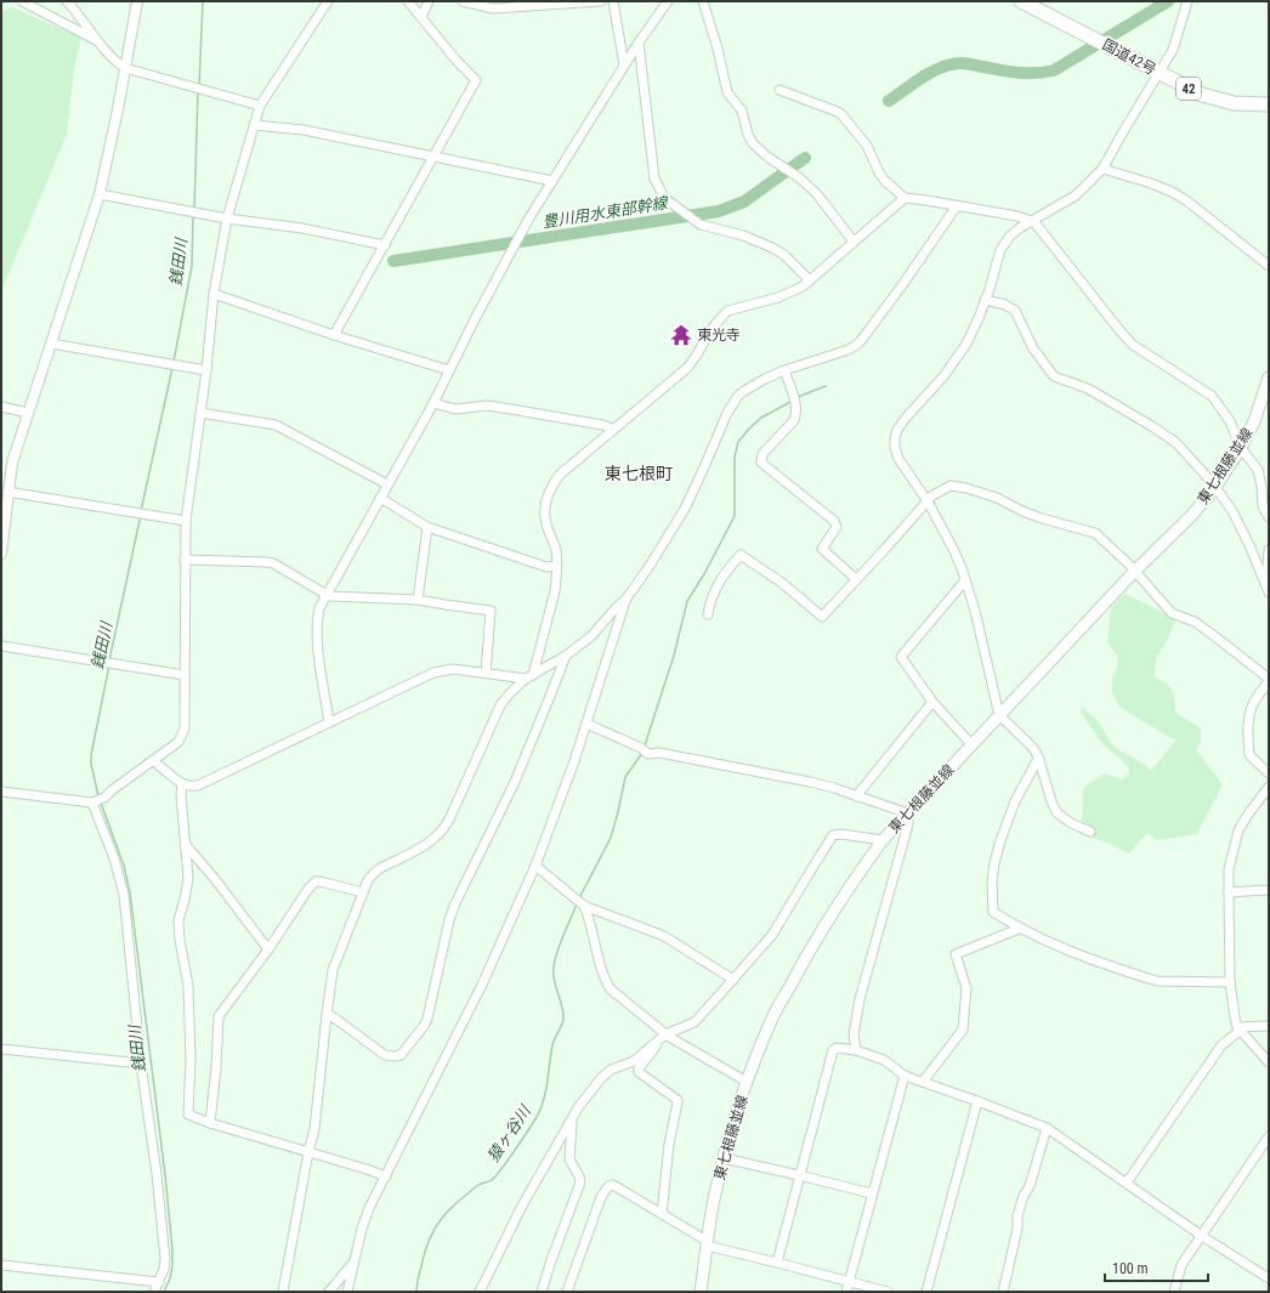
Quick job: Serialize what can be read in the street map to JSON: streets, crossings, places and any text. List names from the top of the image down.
{
  "streets": {
    "highway": ["国道42号", "42"],
    "main road": ["東七根藤並線"]
  },
  "districts": ["東七根町"],
  "water": ["豊川用水東部幹線", "銭田川", "猿ヶ谷川"],
  "places": {
    "temple": ["東光寺"]
  },
  "scale_bar": "100 m"
}
